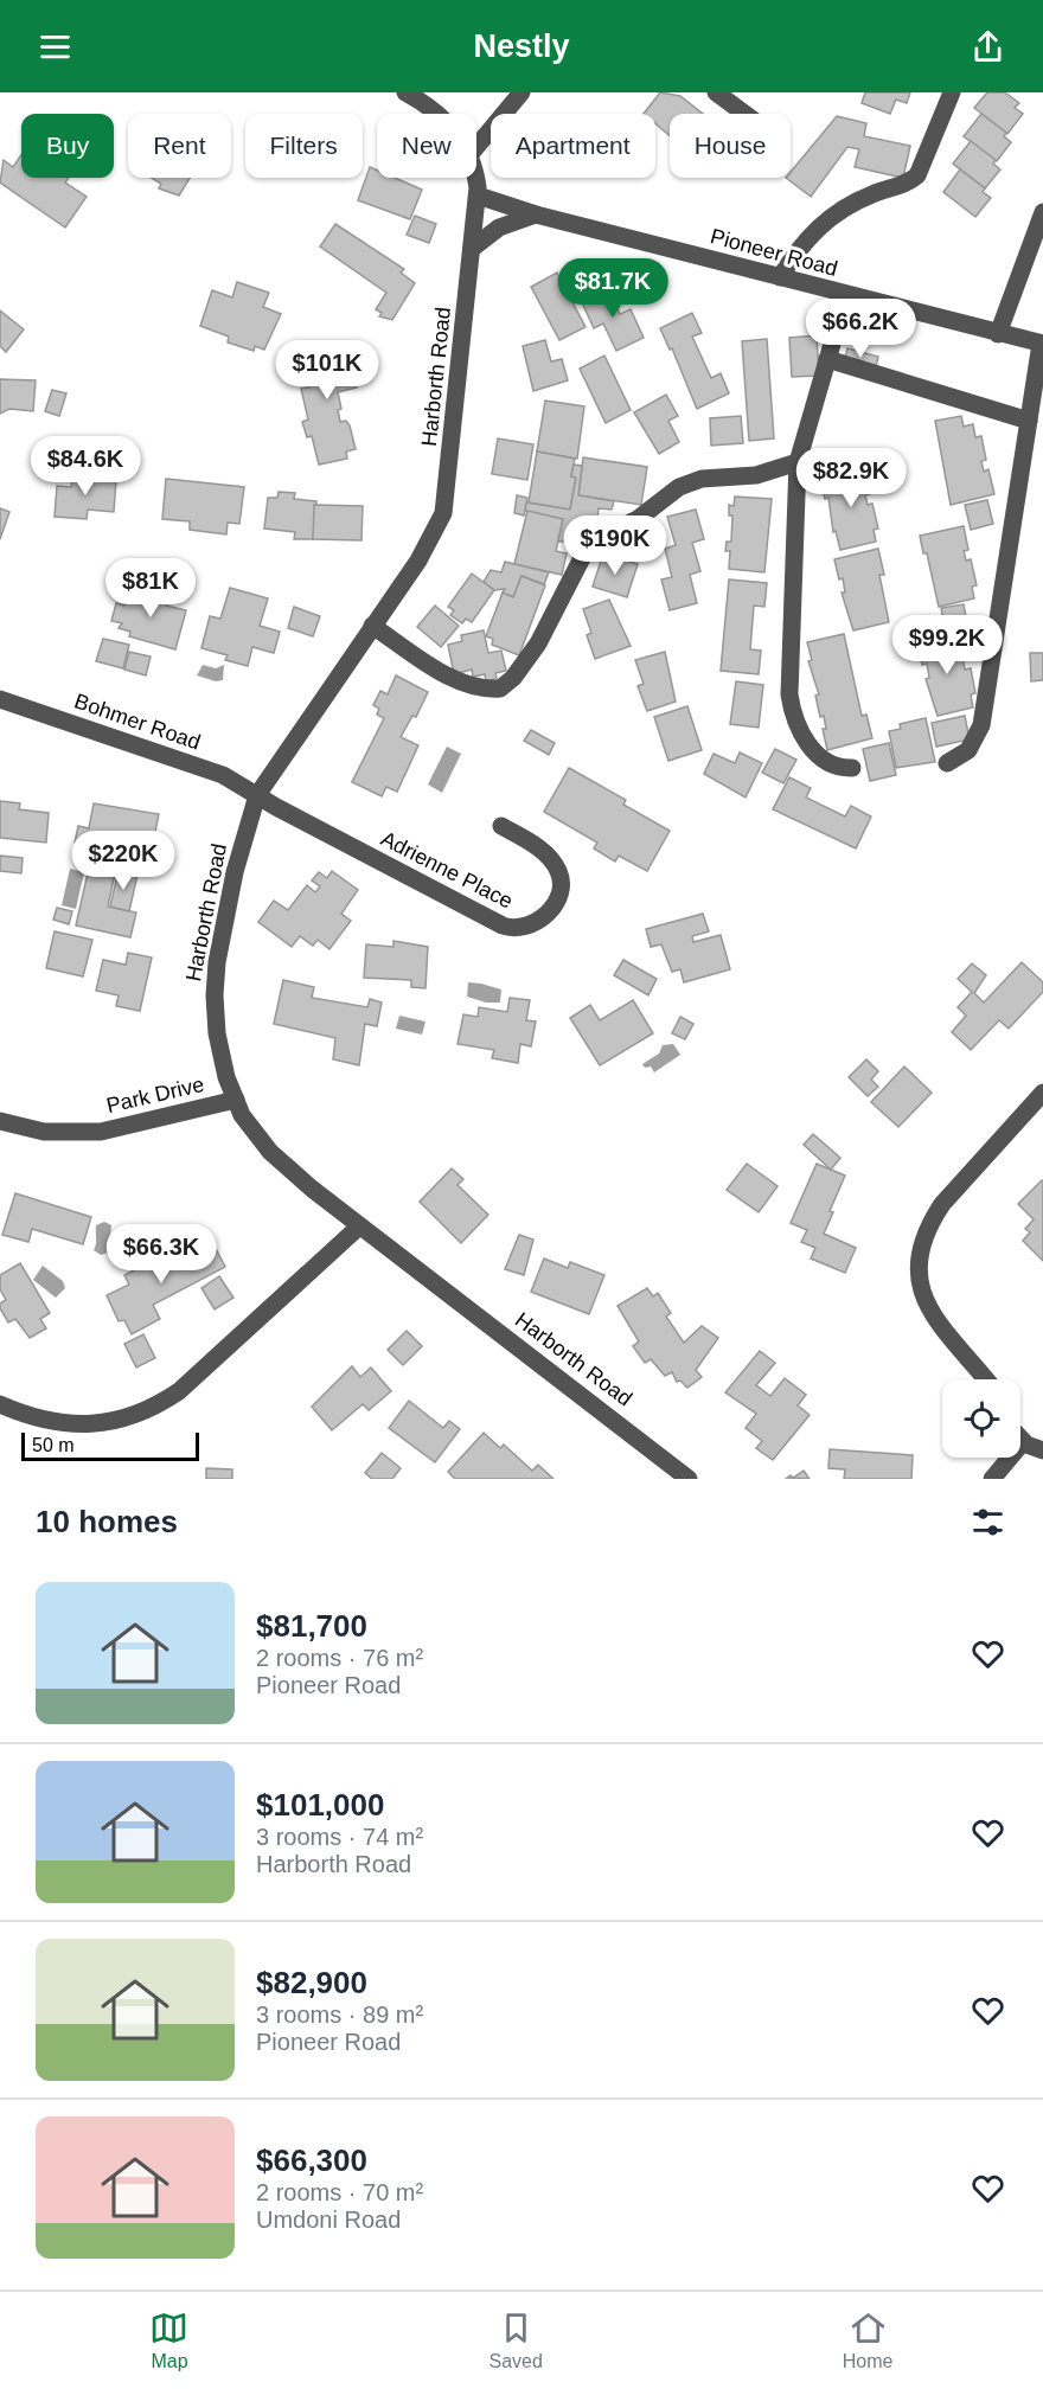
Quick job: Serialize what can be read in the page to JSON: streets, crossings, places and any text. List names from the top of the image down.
{
  "streets": {
    "street": [
      "Pioneer Road",
      "Harborth Road",
      "Bohmer Road",
      "Adrienne Place",
      "Park Drive"
    ]
  },
  "crossings": [
    ["Pioneer Road", "Harborth Road"],
    ["Harborth Road", "Bohmer Road"],
    ["Harborth Road", "Adrienne Place"],
    ["Harborth Road", "Park Drive"],
    ["Bohmer Road", "Adrienne Place"]
  ],
  "scale_bar": "50 m",
  "page": {
    "header": "Nestly",
    "chip": [
      "Buy",
      "Rent",
      "Filters",
      "New",
      "Apartment",
      "House"
    ],
    "price": [
      "$81.7K",
      "$66.2K",
      "$101K",
      "$84.6K",
      "$82.9K",
      "$190K",
      "$81K",
      "$99.2K",
      "$220K",
      "$66.3K"
    ],
    "scale": "50 m",
    "heading": "10 homes",
    "list": [
      {
        "name": "$81,700",
        "note": "2 rooms · 76 m² · Pioneer Road"
      },
      {
        "name": "$101,000",
        "note": "3 rooms · 74 m² · Harborth Road"
      },
      {
        "name": "$82,900",
        "note": "3 rooms · 89 m² · Pioneer Road"
      },
      {
        "name": "$66,300",
        "note": "2 rooms · 70 m² · Umdoni Road"
      }
    ],
    "tabs": ["Map", "Saved", "Home"]
  }
}
